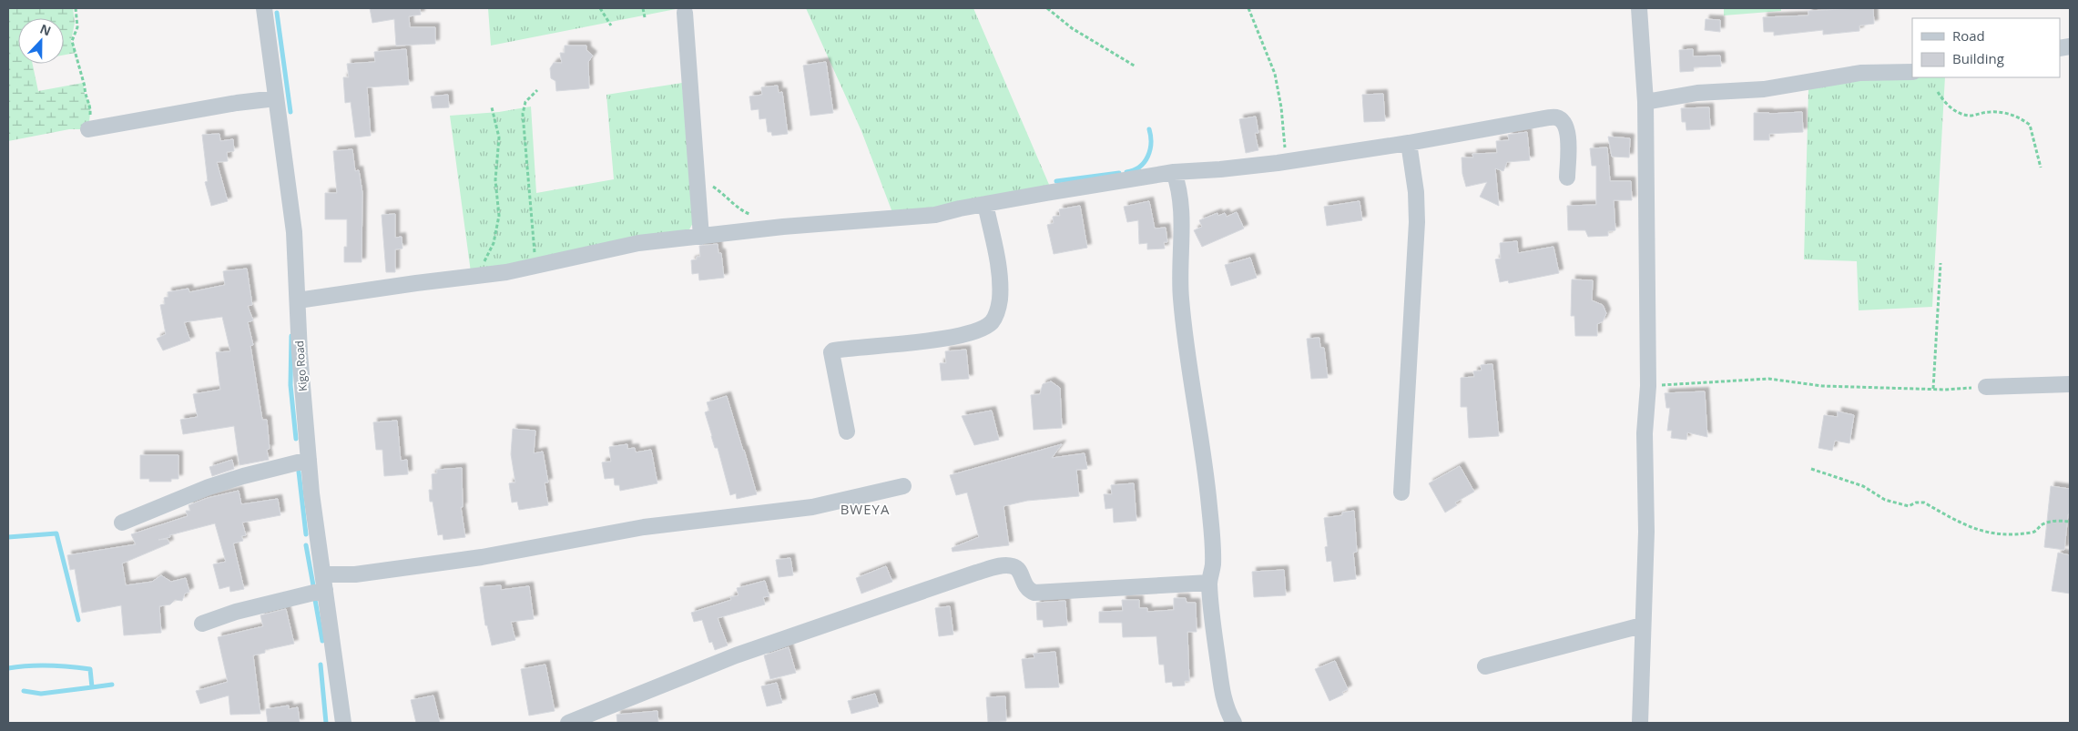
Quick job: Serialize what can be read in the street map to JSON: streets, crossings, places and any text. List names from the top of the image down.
{
  "streets": {
    "street": ["Kigo Road"]
  },
  "districts": ["BWEYA"],
  "legend": ["Road", "Building"],
  "north": "top"
}
